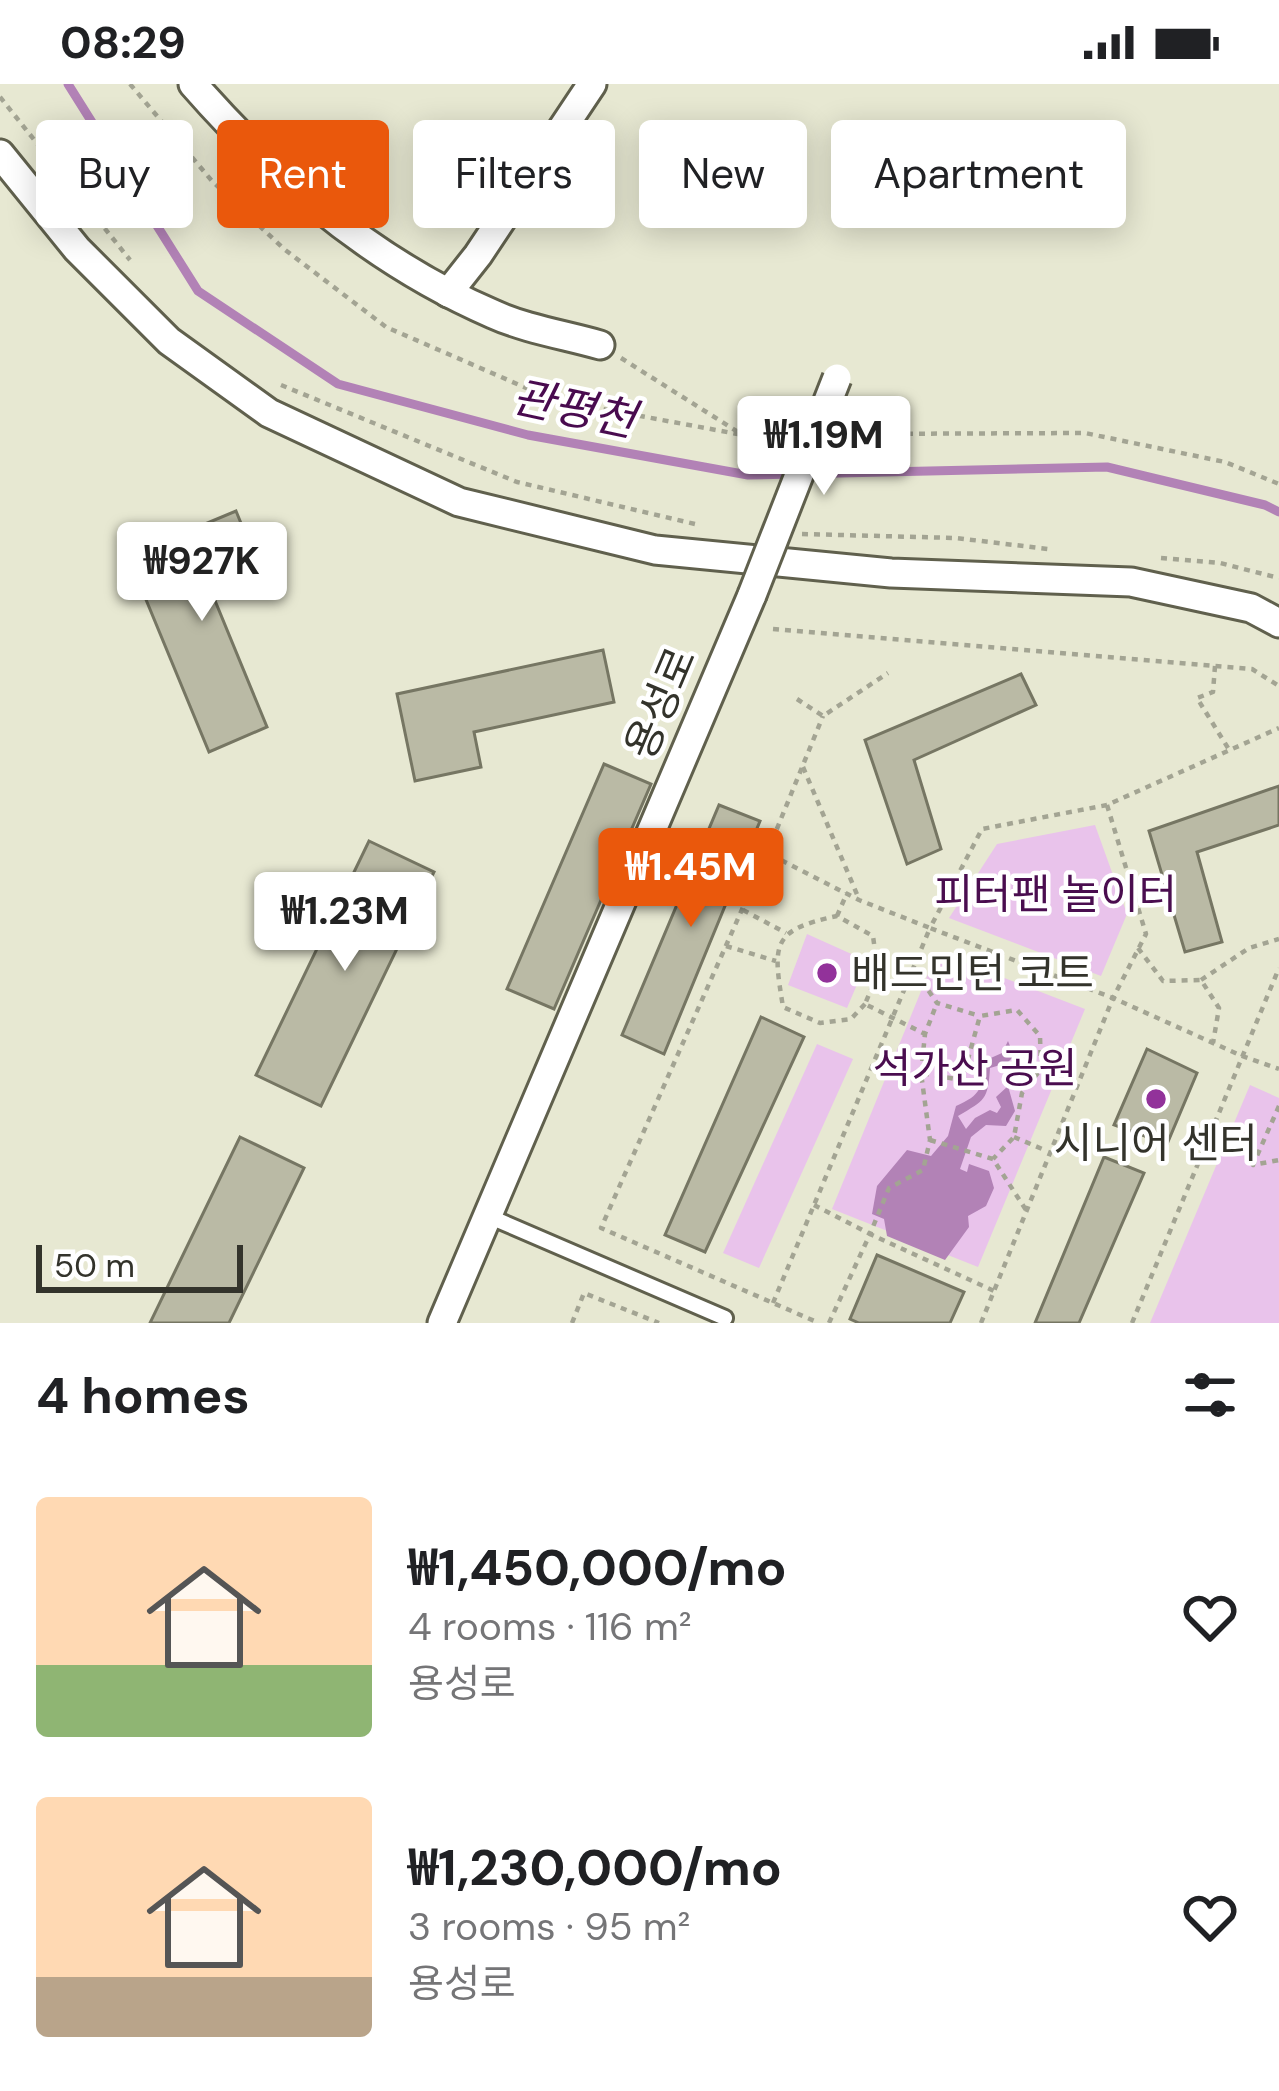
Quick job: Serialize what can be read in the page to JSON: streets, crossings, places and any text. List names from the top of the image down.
{
  "streets": {
    "street": ["용성로"]
  },
  "water": ["관평천"],
  "parks": ["피터팬 놀이터", "석가산 공원"],
  "places": ["배드민턴 코트", "시니어 센터"],
  "scale_bar": "50 m",
  "page": {
    "status": "08:29",
    "chip": [
      "Buy",
      "Rent",
      "Filters",
      "New",
      "Apartment"
    ],
    "price": [
      "₩1.19M",
      "₩927K",
      "₩1.45M",
      "₩1.23M"
    ],
    "scale": "50 m",
    "heading": "4 homes",
    "list": [
      {
        "name": "₩1,450,000/mo",
        "note": "4 rooms · 116 m² · 용성로"
      },
      {
        "name": "₩1,230,000/mo",
        "note": "3 rooms · 95 m² · 용성로"
      }
    ]
  }
}
